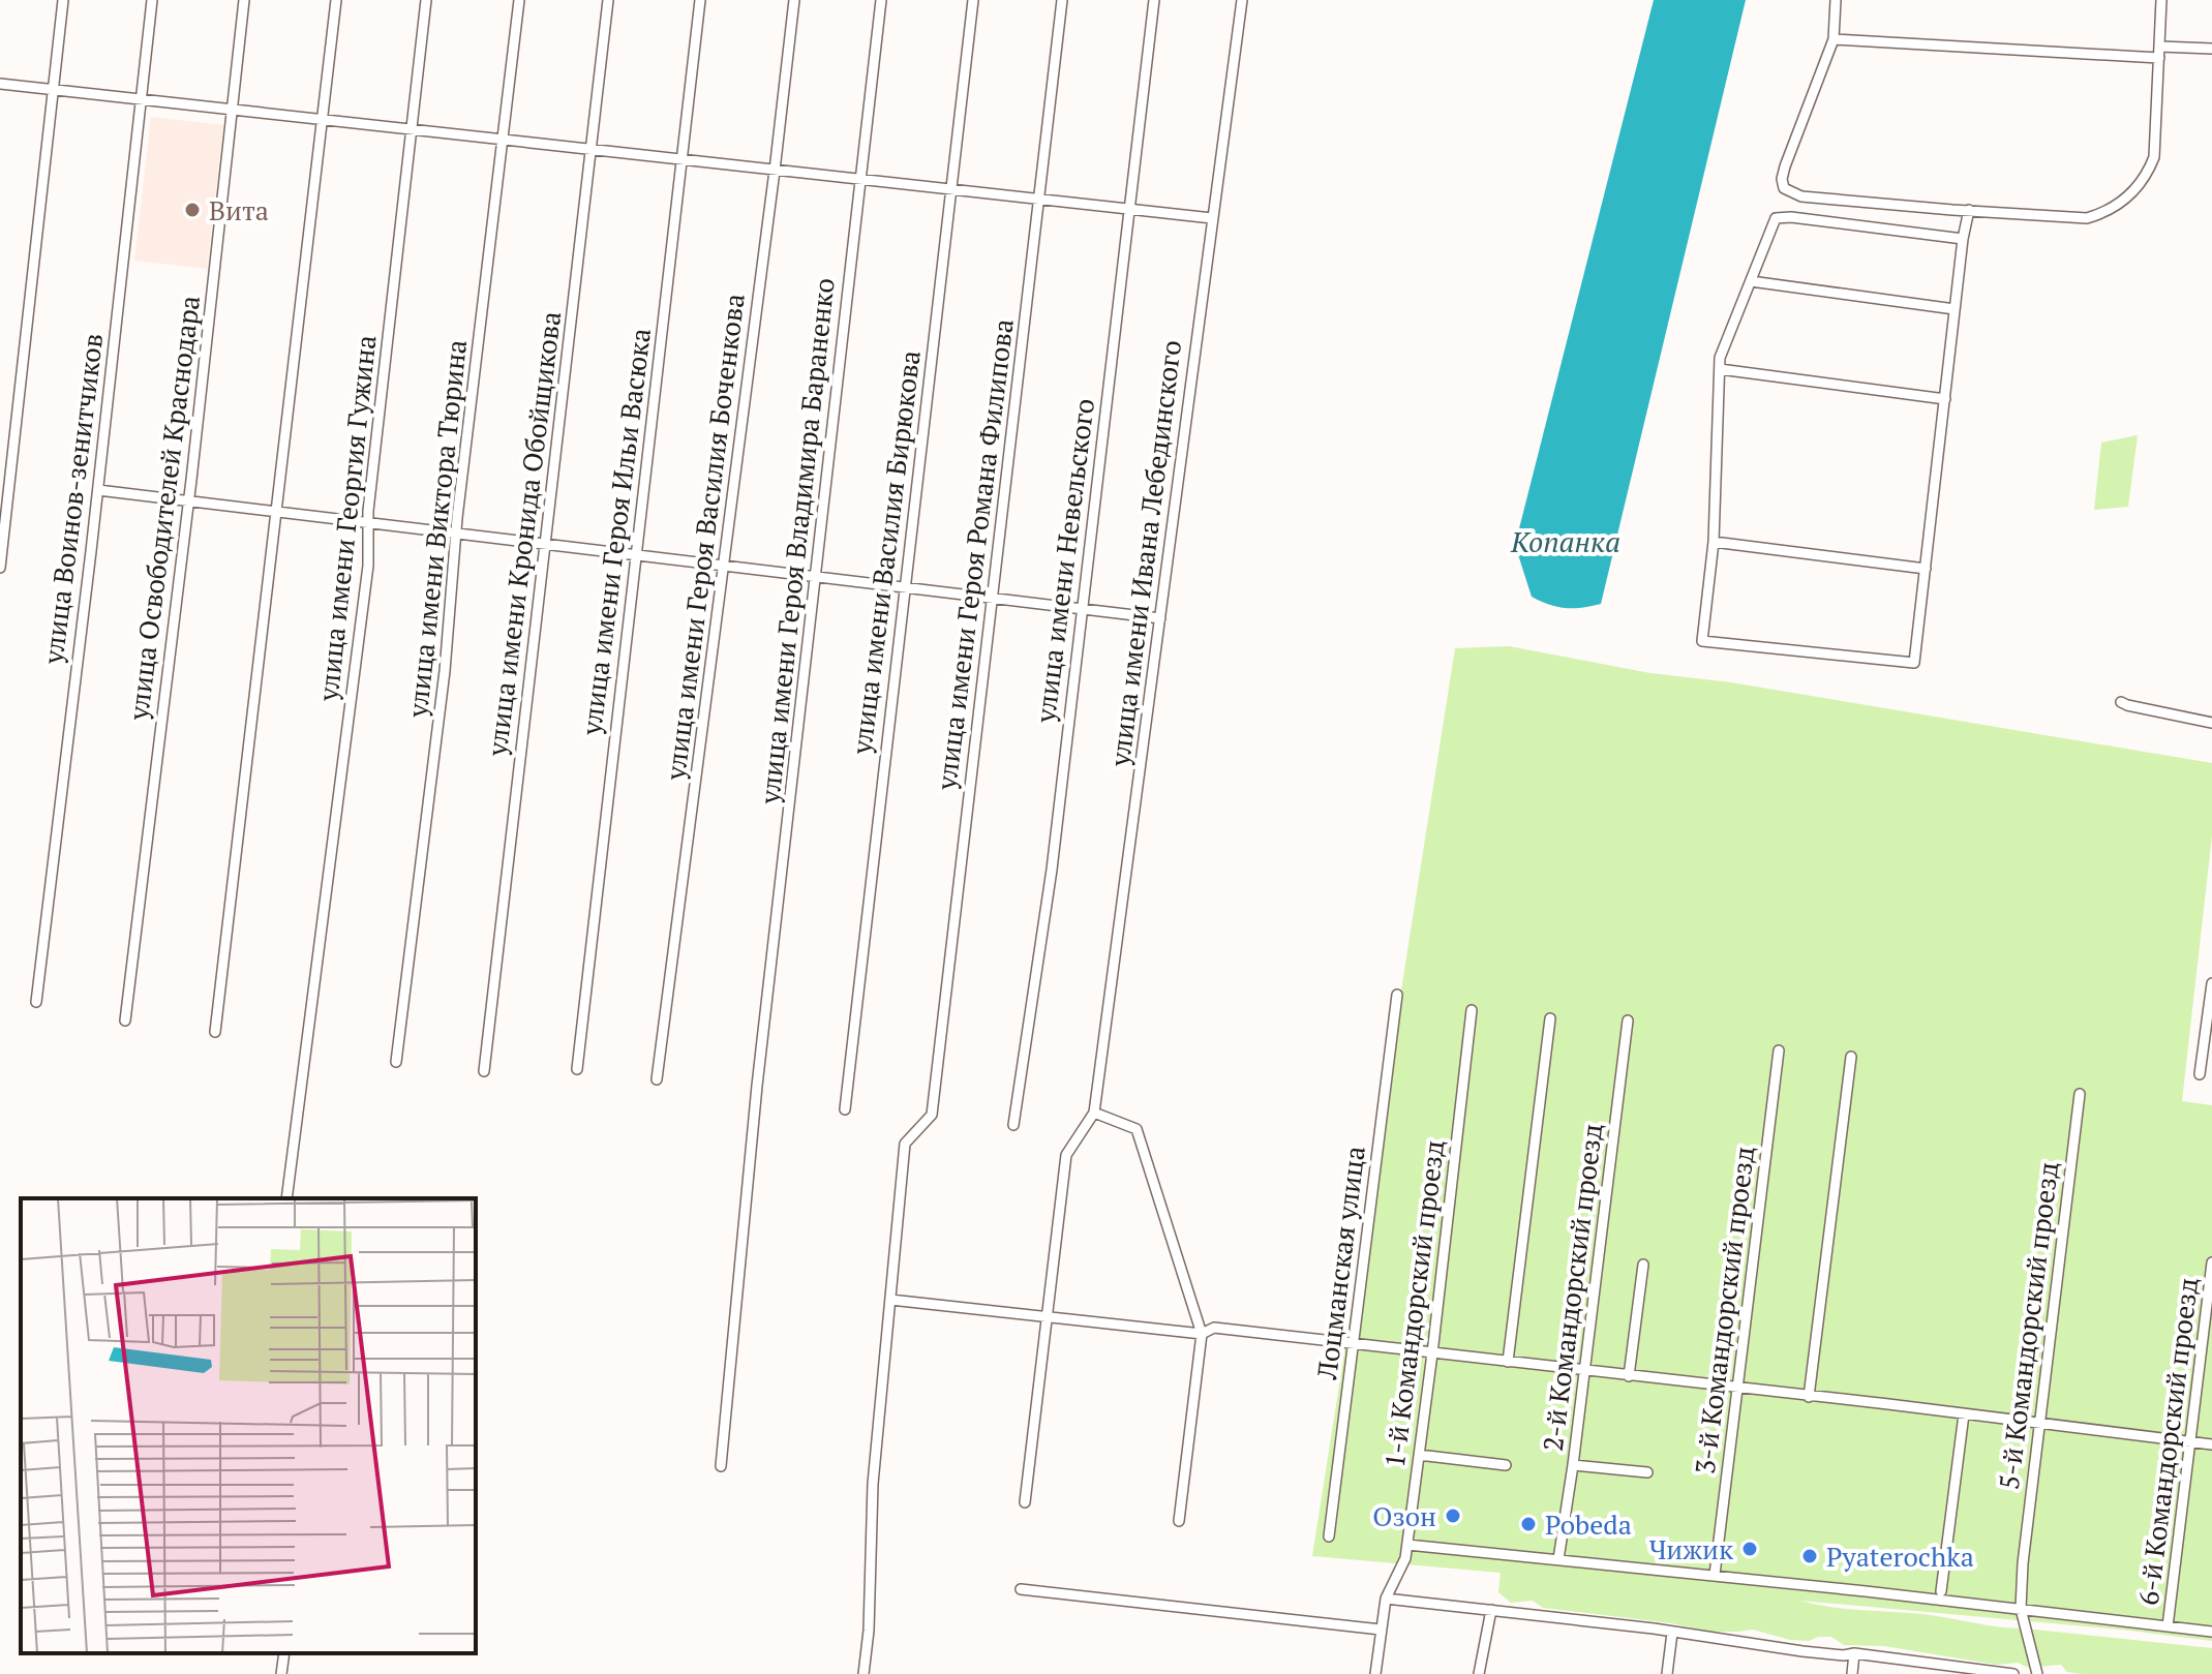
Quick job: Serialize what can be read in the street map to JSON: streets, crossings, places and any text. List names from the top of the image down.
{
  "streets": {
    "street": [
      "улица Воинов-зенитчиков",
      "улица Освободителей Краснодара",
      "улица имени Георгия Гужина",
      "улица имени Виктора Тюрина",
      "улица имени Героя Ильи Васюка",
      "улица имени Кронида Обойщикова",
      "улица имени Героя Василия Боченкова",
      "улица имени Героя Владимира Бараненко",
      "улица имени Василия Бирюкова",
      "улица имени Ивана Лебединского",
      "улица имени Героя Романа Филипова",
      "улица имени Невельского",
      "Лоцманская улица",
      "2-й Командорский проезд",
      "1-й Командорский проезд",
      "3-й Командорский проезд",
      "5-й Командорский проезд",
      "6-й Командорский проезд"
    ]
  },
  "water": ["Копанка"],
  "places": [
    "Вита",
    "Озон",
    "Pobeda",
    "Чижик",
    "Pyaterochka"
  ]
}
